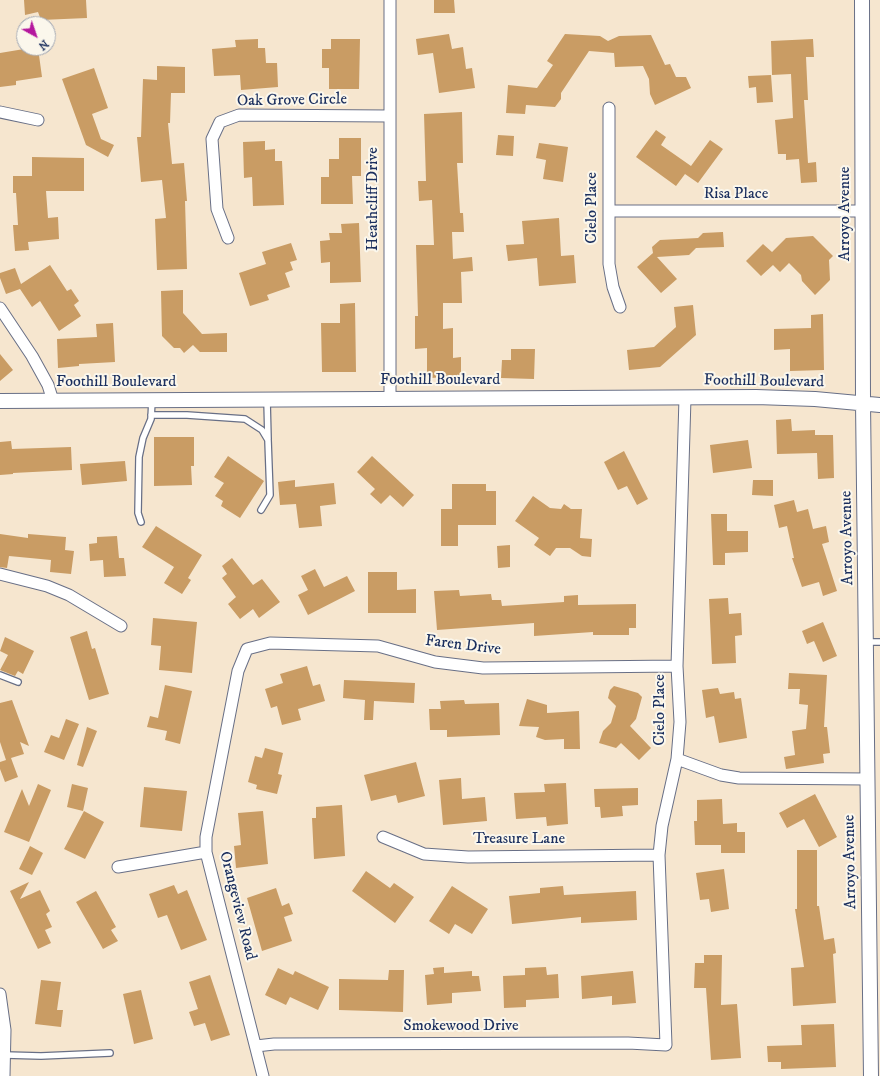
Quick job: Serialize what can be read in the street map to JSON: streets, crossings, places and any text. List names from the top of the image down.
{
  "streets": {
    "street": [
      "Oak Grove Circle",
      "Risa Place",
      "Heathcliff Drive",
      "Cielo Place",
      "Arroyo Avenue",
      "Foothill Boulevard",
      "Faren Drive",
      "Treasure Lane",
      "Orangeview Road",
      "Smokewood Drive"
    ]
  },
  "crossings": [
    ["Oak Grove Circle", "Heathcliff Drive"],
    ["Risa Place", "Cielo Place"],
    ["Risa Place", "Arroyo Avenue"],
    ["Heathcliff Drive", "Foothill Boulevard"],
    ["Cielo Place", "Foothill Boulevard"],
    ["Cielo Place", "Faren Drive"],
    ["Cielo Place", "Treasure Lane"],
    ["Cielo Place", "Smokewood Drive"],
    ["Arroyo Avenue", "Foothill Boulevard"],
    ["Faren Drive", "Orangeview Road"],
    ["Orangeview Road", "Smokewood Drive"]
  ],
  "north": "bottom right"
}
